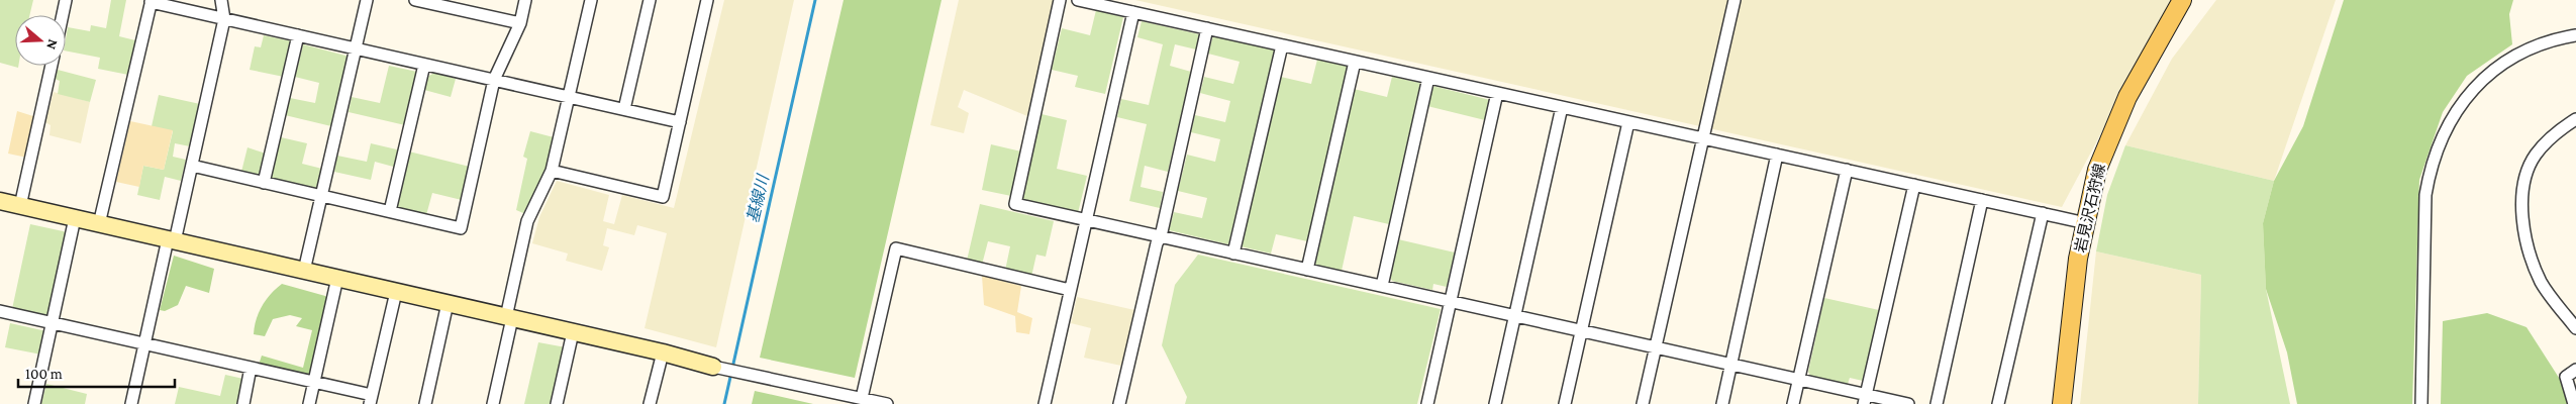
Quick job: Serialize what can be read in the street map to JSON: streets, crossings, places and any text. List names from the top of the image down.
{
  "streets": {
    "main road": ["岩見沢石狩線"]
  },
  "water": ["基線川"],
  "scale_bar": "100 m",
  "north": "right"
}
